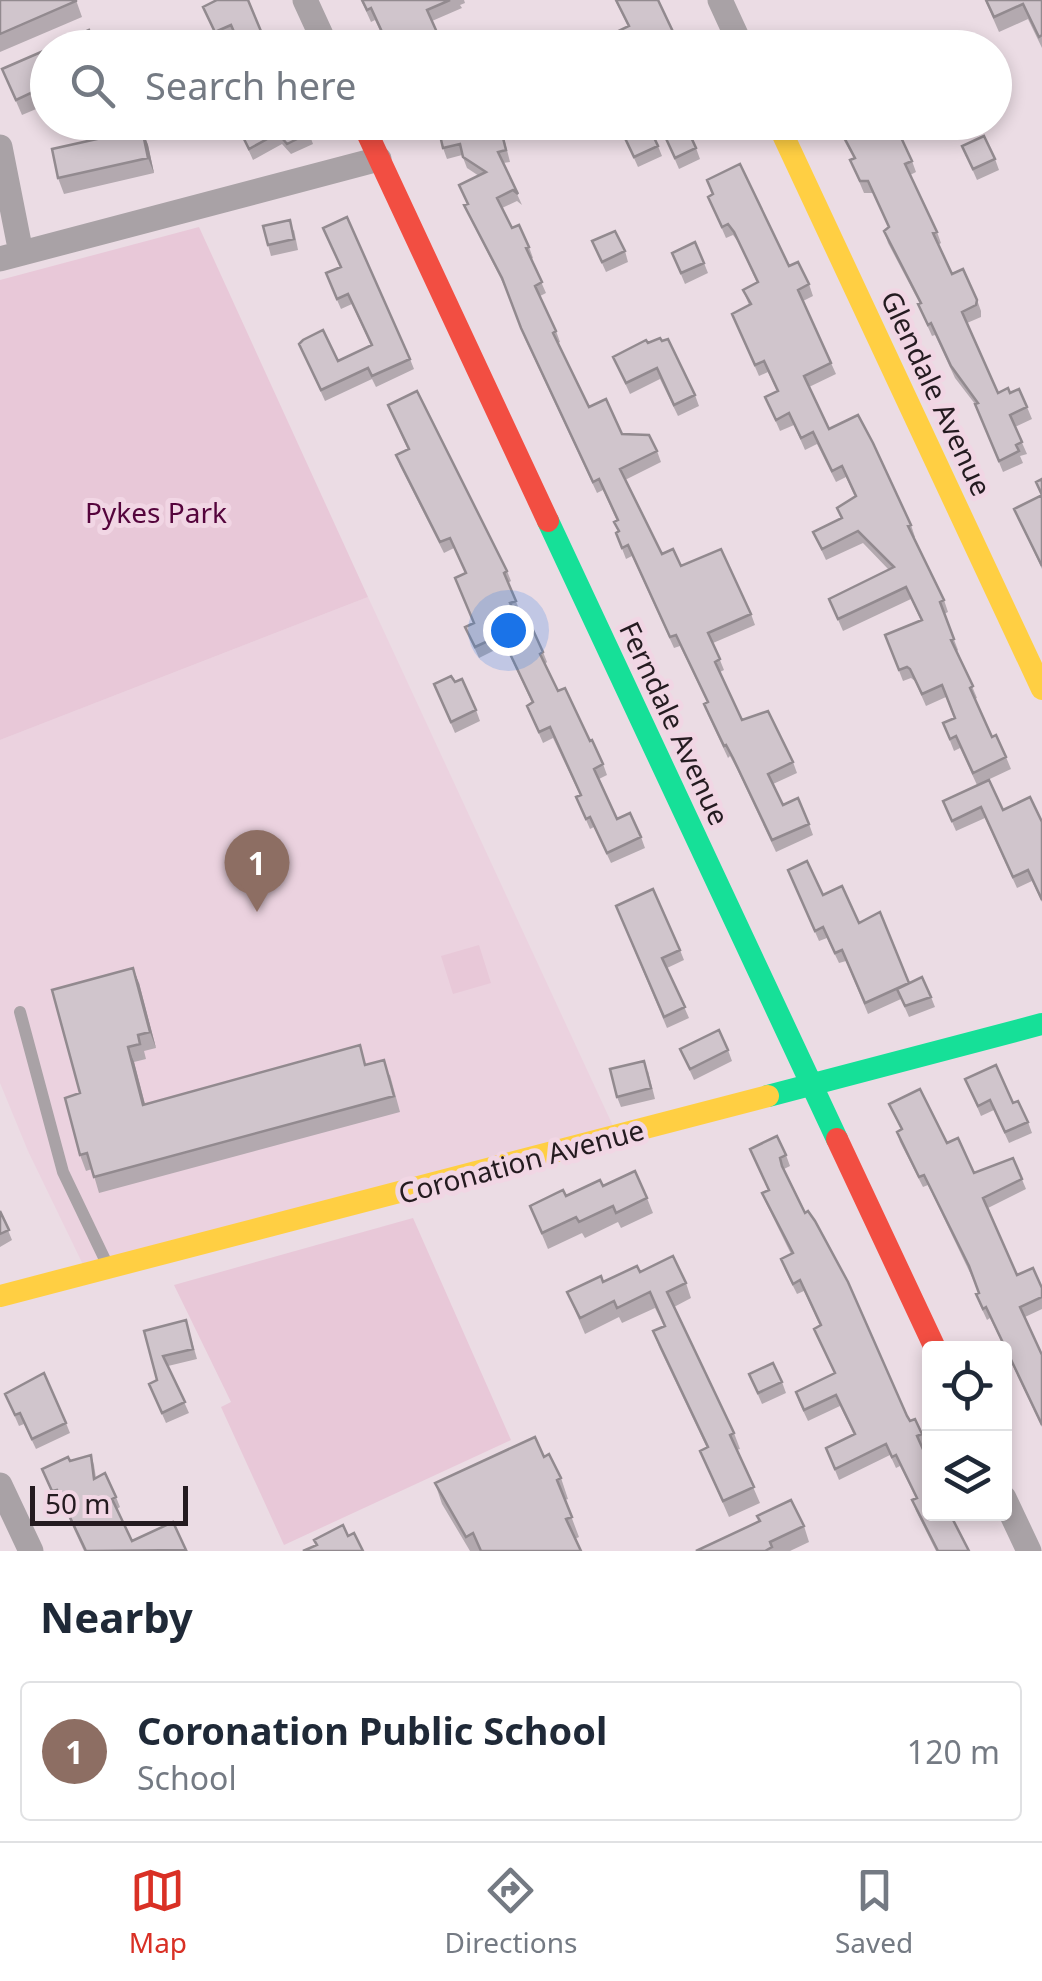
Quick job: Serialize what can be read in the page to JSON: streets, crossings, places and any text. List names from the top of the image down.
{
  "streets": {
    "street": ["Glendale Avenue", "Ferndale Avenue", "Coronation Avenue"]
  },
  "crossings": [
    ["Ferndale Avenue", "Coronation Avenue"]
  ],
  "parks": ["Pykes Park"],
  "scale_bar": "50 m",
  "page": {
    "search": "Search here",
    "pins": "1",
    "scale": "50 m",
    "heading": "Nearby",
    "list": [
      {
        "mark": "1",
        "name": "Coronation Public School",
        "note": "School",
        "value": "120 m"
      }
    ],
    "nav": ["Map", "Directions", "Saved"]
  }
}
